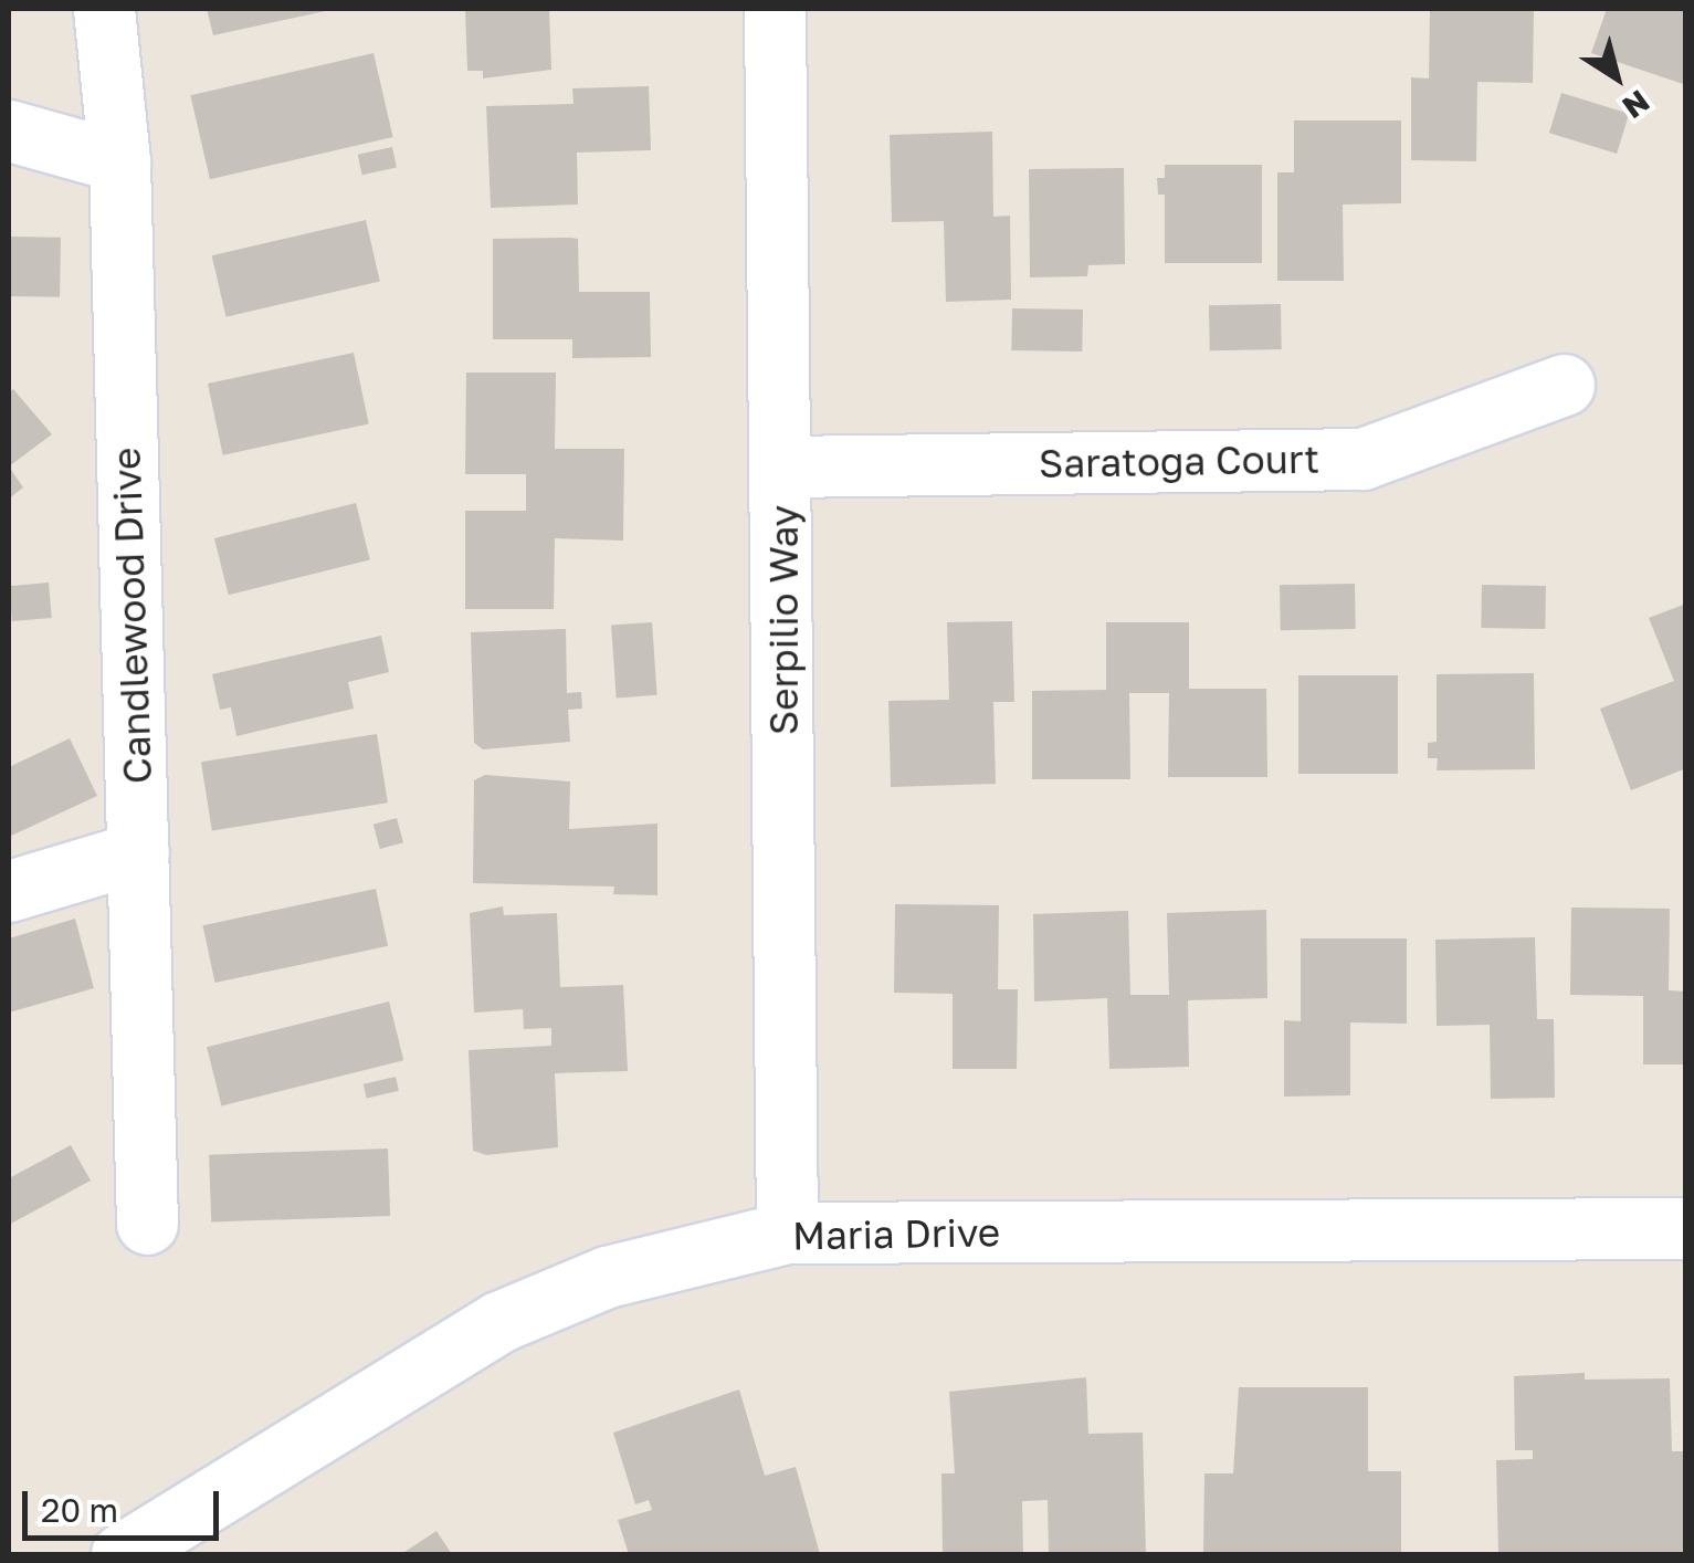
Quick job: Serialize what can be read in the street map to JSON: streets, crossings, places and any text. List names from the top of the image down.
{
  "streets": {
    "street": [
      "Saratoga Court",
      "Candlewood Drive",
      "Serpilio Way",
      "Maria Drive"
    ]
  },
  "crossings": [
    ["Saratoga Court", "Serpilio Way"],
    ["Serpilio Way", "Maria Drive"]
  ],
  "scale_bar": "20 m",
  "north": "bottom right"
}
